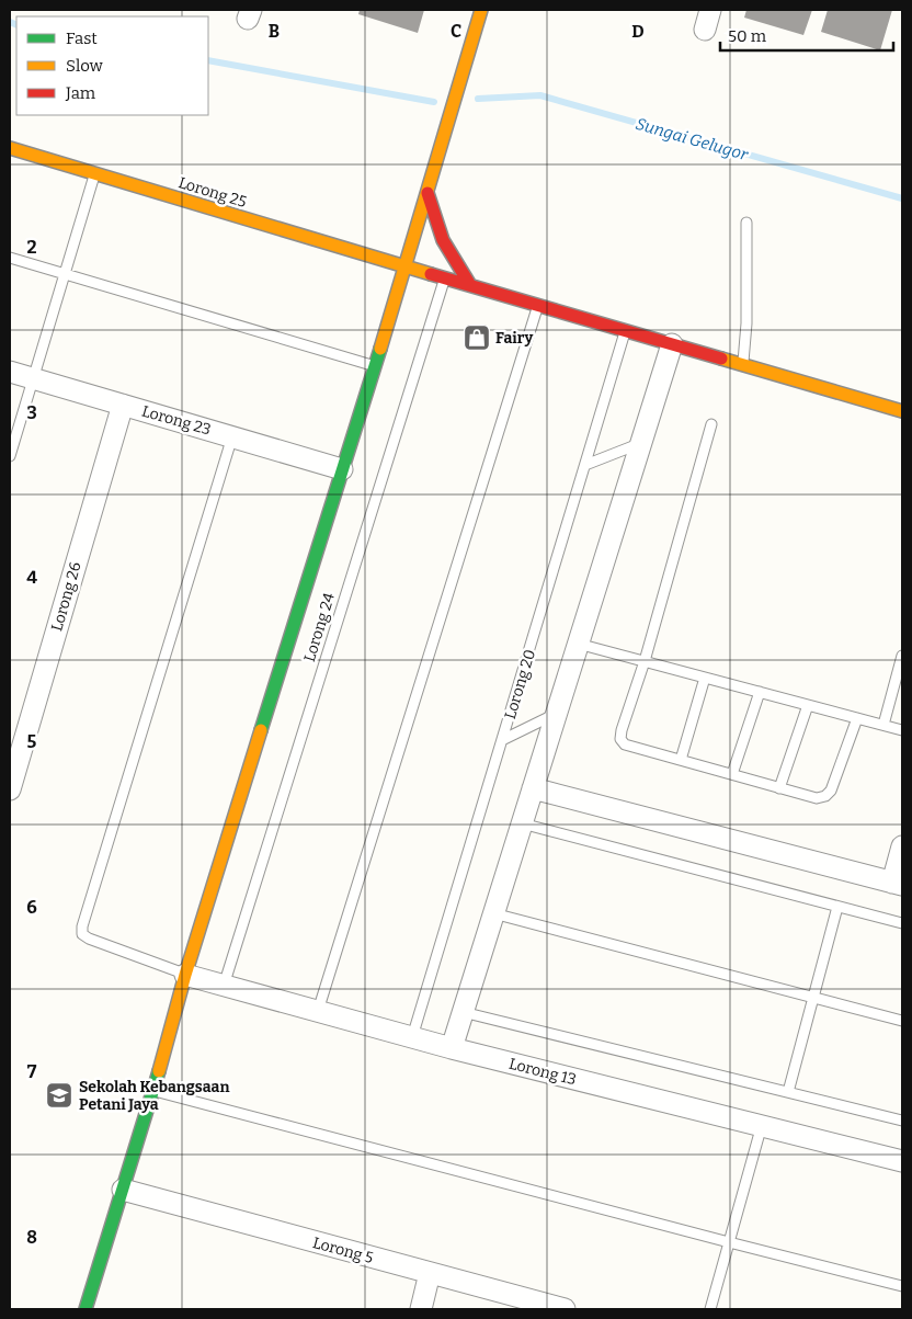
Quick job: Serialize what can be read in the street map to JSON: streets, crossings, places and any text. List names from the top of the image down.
{
  "streets": {
    "street": [
      "Lorong 25",
      "Lorong 23",
      "Lorong 26",
      "Lorong 24",
      "Lorong 13",
      "Lorong 5"
    ],
    "lane": ["Lorong 20"]
  },
  "crossings": [
    ["Lorong 25", "Lorong 24"],
    ["Lorong 25", "Lorong 20"],
    ["Lorong 23", "Lorong 26"],
    ["Lorong 23", "Lorong 24"],
    ["Lorong 24", "Lorong 13"],
    ["Lorong 24", "Lorong 5"],
    ["Lorong 20", "Lorong 13"]
  ],
  "water": ["Sungai Gelugor"],
  "places": {
    "shop": ["Fairy"],
    "school or university": ["Sekolah Kebangsaan Petani Jaya"]
  },
  "legend": ["Fast", "Slow", "Jam"],
  "scale_bar": "50 m",
  "grid": {
    "columns": ["B", "C", "D"],
    "rows": [
      "2",
      "3",
      "4",
      "5",
      "6",
      "7",
      "8"
    ]
  }
}
